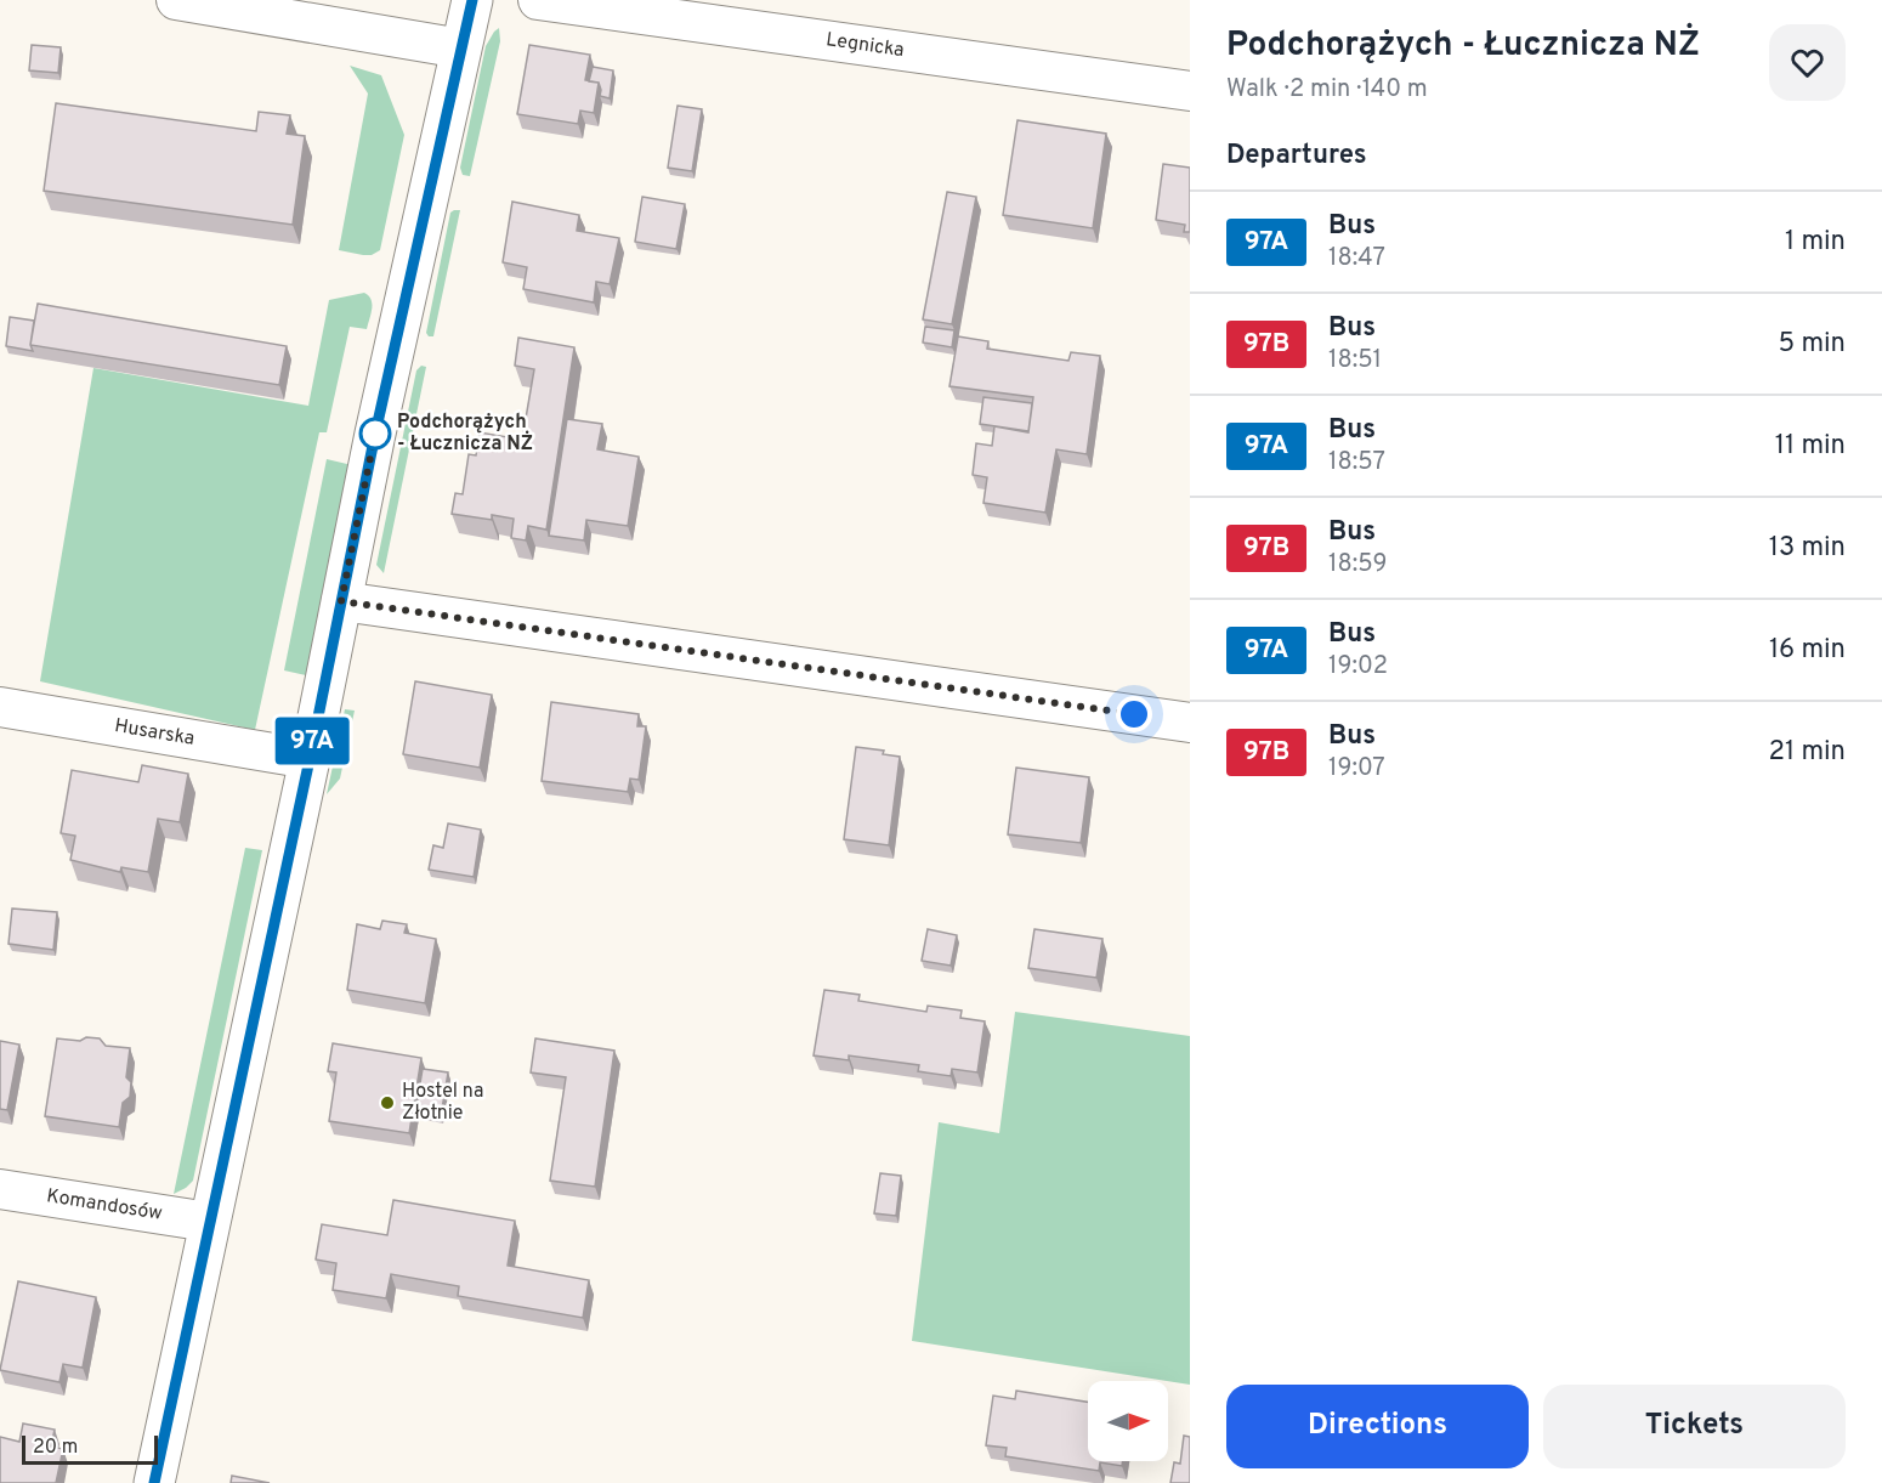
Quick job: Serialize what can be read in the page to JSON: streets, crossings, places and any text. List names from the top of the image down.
{
  "streets": {
    "street": ["Legnicka", "Husarska", "Komandosów"]
  },
  "places": ["Podchorążych - Łucznicza NŻ", "Hostel na Złotnie"],
  "lines": ["bus line 97A"],
  "scale_bar": "20 m",
  "north": "right",
  "page": {
    "on_map": "97A",
    "heading": [
      ["Podchorążych - Łucznicza NŻ", "Walk · 2 min · 140 m"],
      "Departures"
    ],
    "list": [
      {
        "mark": "97A",
        "name": "Bus",
        "note": "18:47",
        "value": "1 min"
      },
      {
        "mark": "97B",
        "name": "Bus",
        "note": "18:51",
        "value": "5 min"
      },
      {
        "mark": "97A",
        "name": "Bus",
        "note": "18:57",
        "value": "11 min"
      },
      {
        "mark": "97B",
        "name": "Bus",
        "note": "18:59",
        "value": "13 min"
      },
      {
        "mark": "97A",
        "name": "Bus",
        "note": "19:02",
        "value": "16 min"
      },
      {
        "mark": "97B",
        "name": "Bus",
        "note": "19:07",
        "value": "21 min"
      }
    ],
    "buttons": ["Directions", "Tickets"],
    "scale": "20 m"
  }
}
